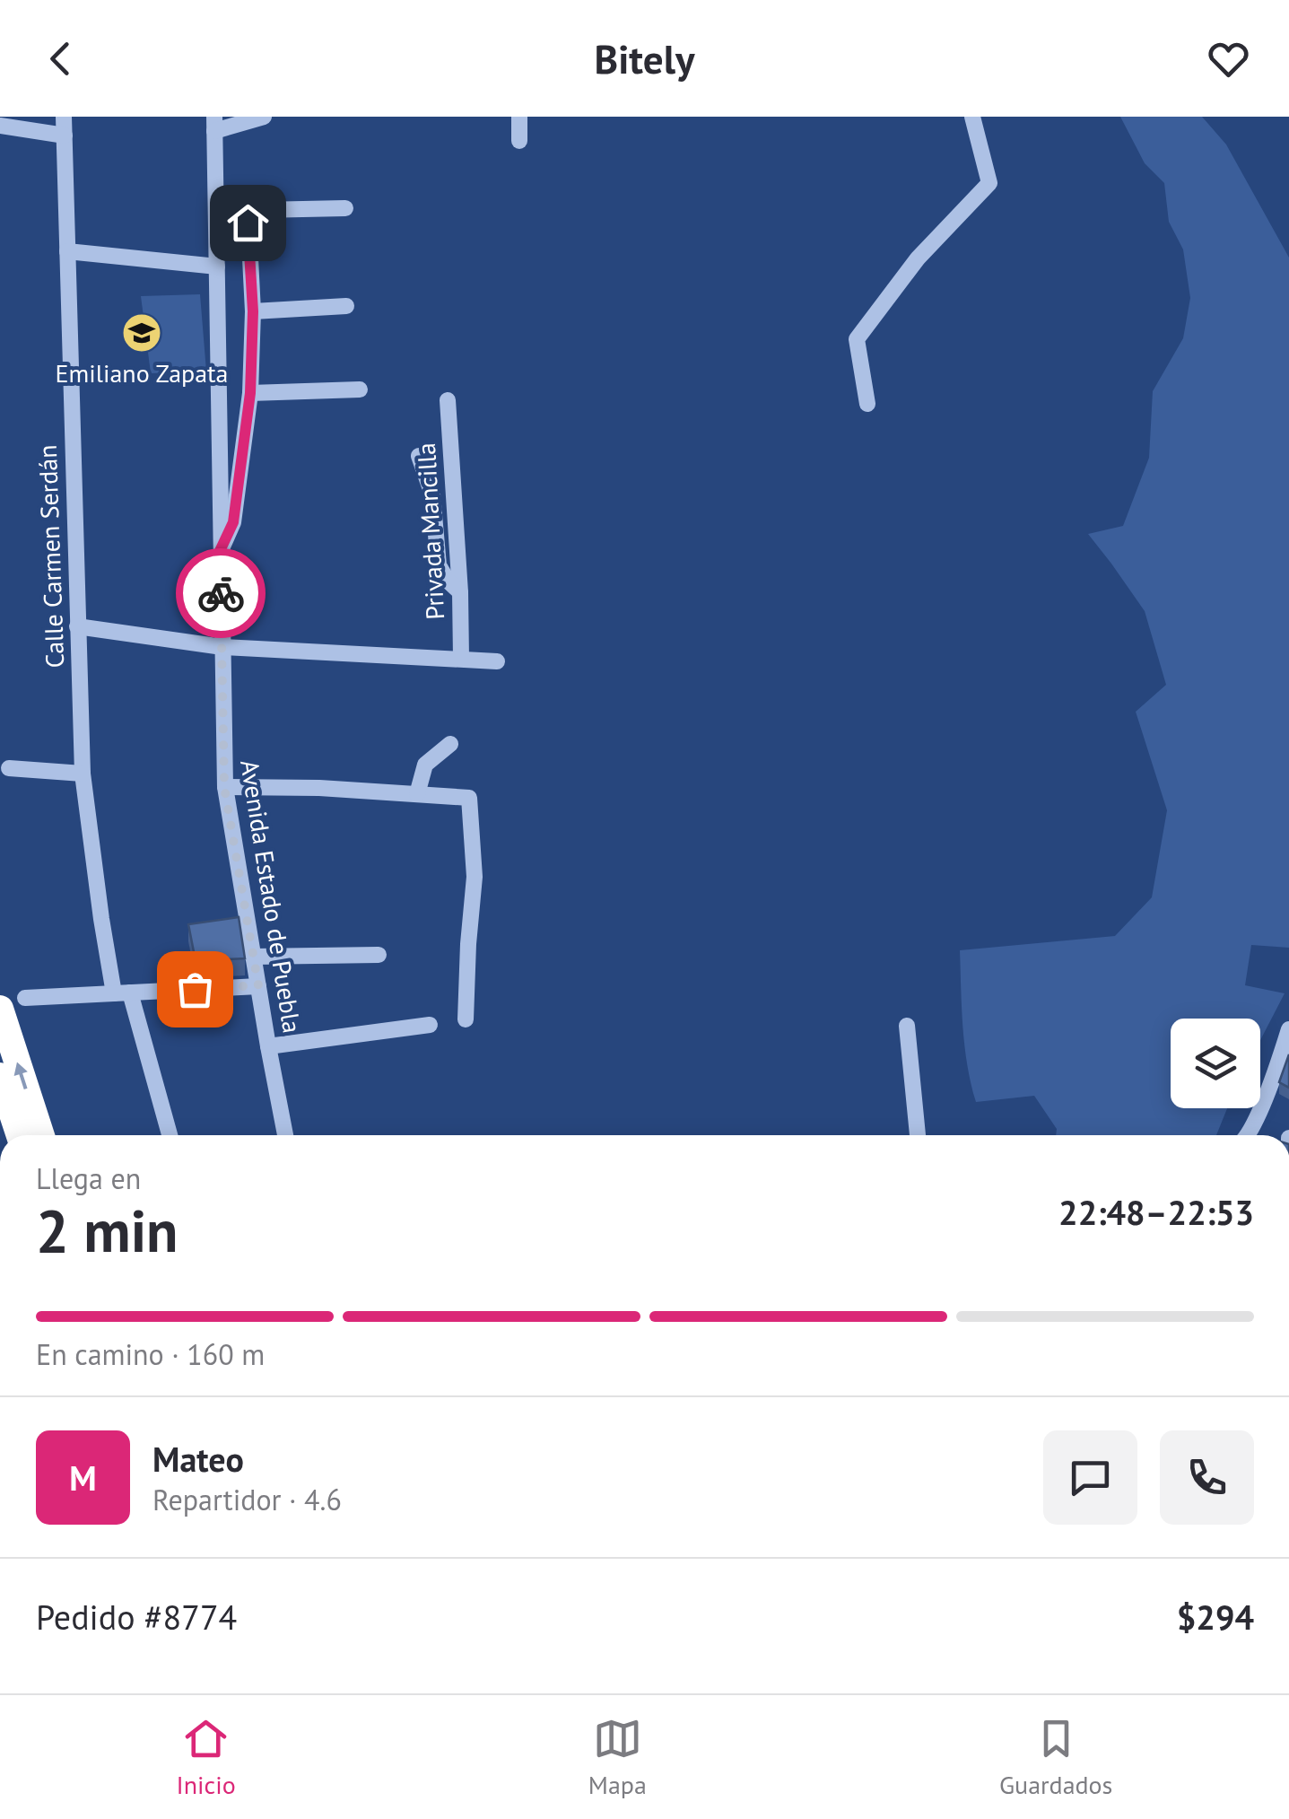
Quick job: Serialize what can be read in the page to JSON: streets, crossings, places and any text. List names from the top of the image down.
{
  "streets": {
    "street": ["Privada Mancilla", "Calle Carmen Serdán", "Avenida Estado de Puebla"]
  },
  "places": {
    "school or university": ["Emiliano Zapata"]
  },
  "page": {
    "header": "Bitely",
    "heading": ["2 min", "Llega en", "22:48–22:53"],
    "panel": [
      "Mateo",
      "Repartidor · 4.6",
      "Pedido #8774",
      "$294"
    ],
    "bar": "En camino · 160 m",
    "round": "M",
    "tabs": ["Inicio", "Mapa", "Guardados"]
  }
}
